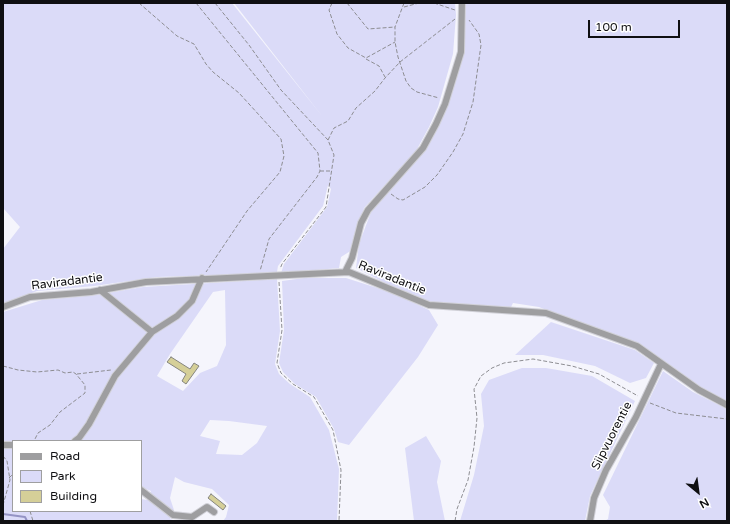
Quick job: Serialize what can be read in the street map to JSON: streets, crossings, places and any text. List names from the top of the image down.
{
  "streets": {
    "street": ["Raviradantie", "Siipvuorentie"]
  },
  "crossings": [
    ["Raviradantie", "Siipvuorentie"]
  ],
  "legend": ["Road", "Park", "Building"],
  "scale_bar": "100 m",
  "north": "bottom right"
}
